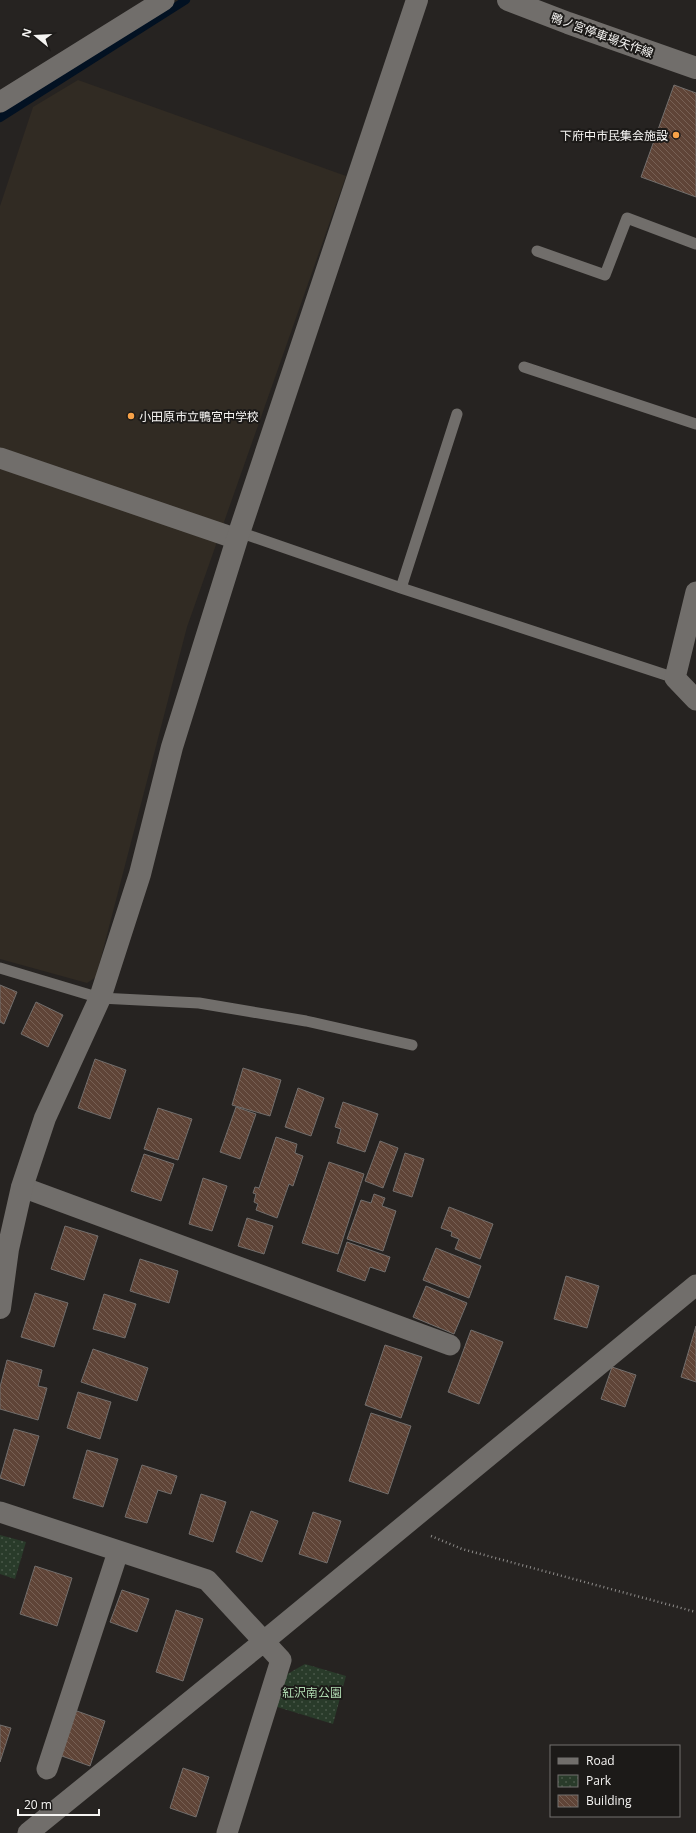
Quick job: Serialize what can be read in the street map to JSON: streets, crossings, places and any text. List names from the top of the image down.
{
  "streets": {
    "street": ["鴨ノ宮停車場矢作線"]
  },
  "parks": ["紅沢南公園"],
  "places": ["下府中市民集会施設", "小田原市立鴨宮中学校"],
  "legend": ["Road", "Park", "Building"],
  "scale_bar": "20 m",
  "north": "left"
}
